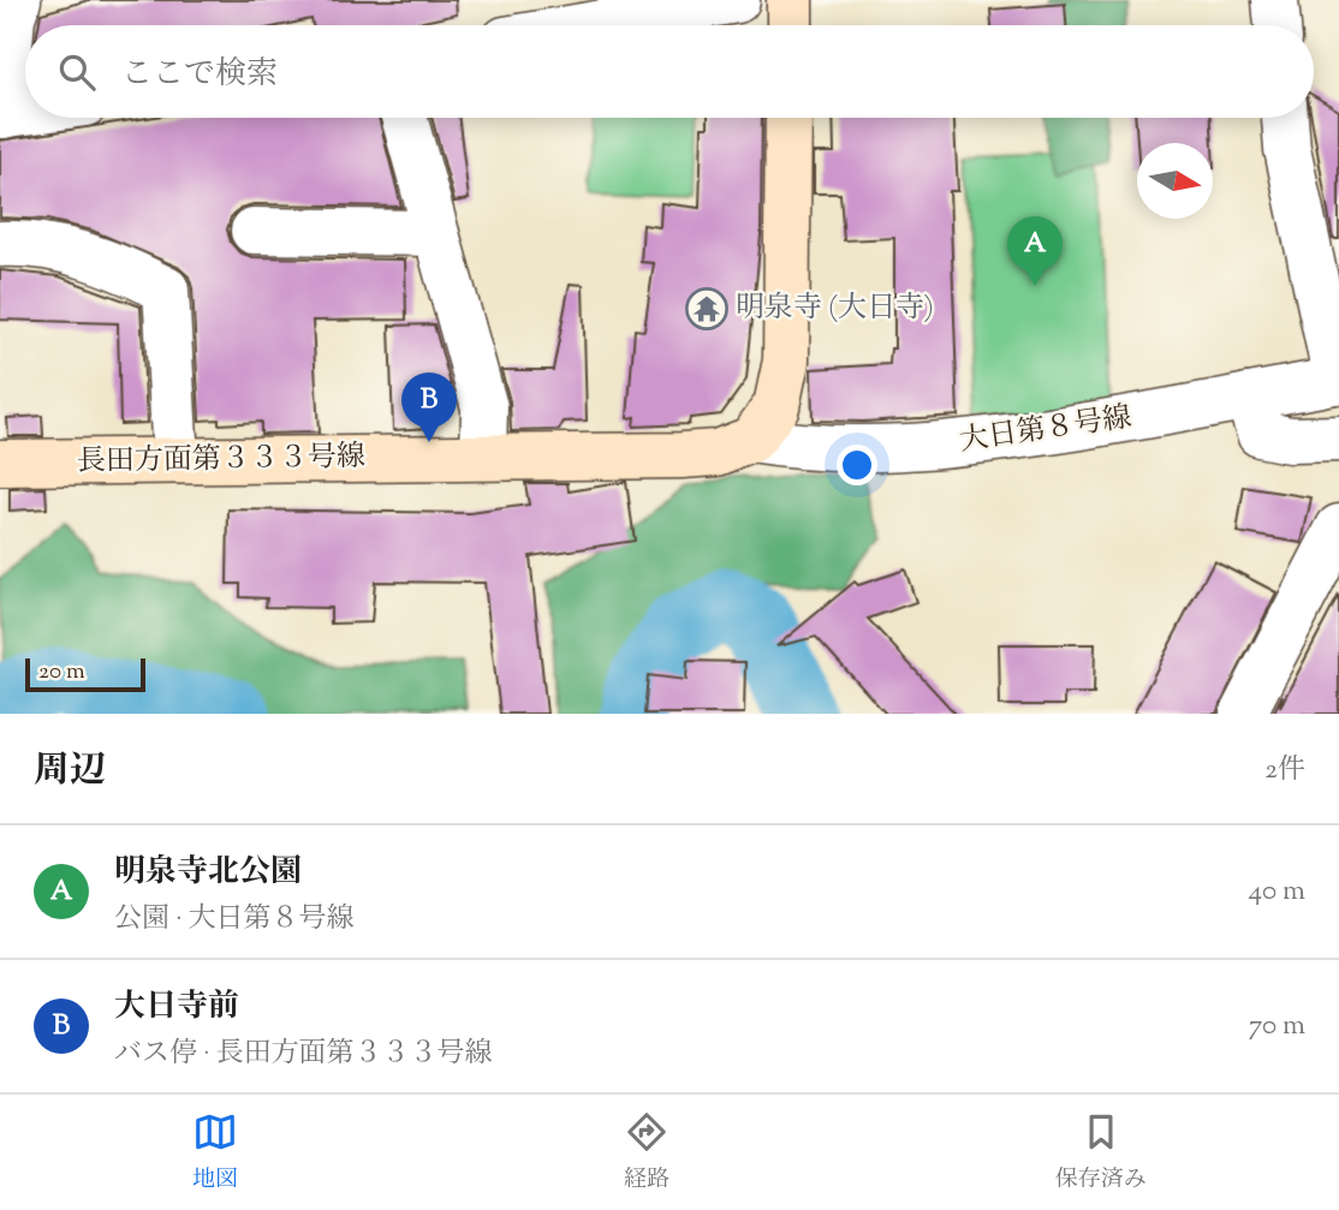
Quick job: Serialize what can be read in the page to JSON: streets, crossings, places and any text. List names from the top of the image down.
{
  "streets": {
    "street": ["大日第８号線", "長田方面第３３３号線"]
  },
  "crossings": [
    ["大日第８号線", "長田方面第３３３号線"]
  ],
  "places": {
    "temple": ["明泉寺 (大日寺)"]
  },
  "scale_bar": "20 m",
  "north": "right",
  "page": {
    "search": "ここで検索",
    "pins": ["A", "B"],
    "scale": "20 m",
    "heading": ["周辺", "2件"],
    "list": [
      {
        "mark": "A",
        "name": "明泉寺北公園",
        "note": "公園 · 大日第８号線",
        "value": "40 m"
      },
      {
        "mark": "B",
        "name": "大日寺前",
        "note": "バス停 · 長田方面第３３３号線",
        "value": "70 m"
      }
    ],
    "nav": ["地図", "経路", "保存済み"]
  }
}
